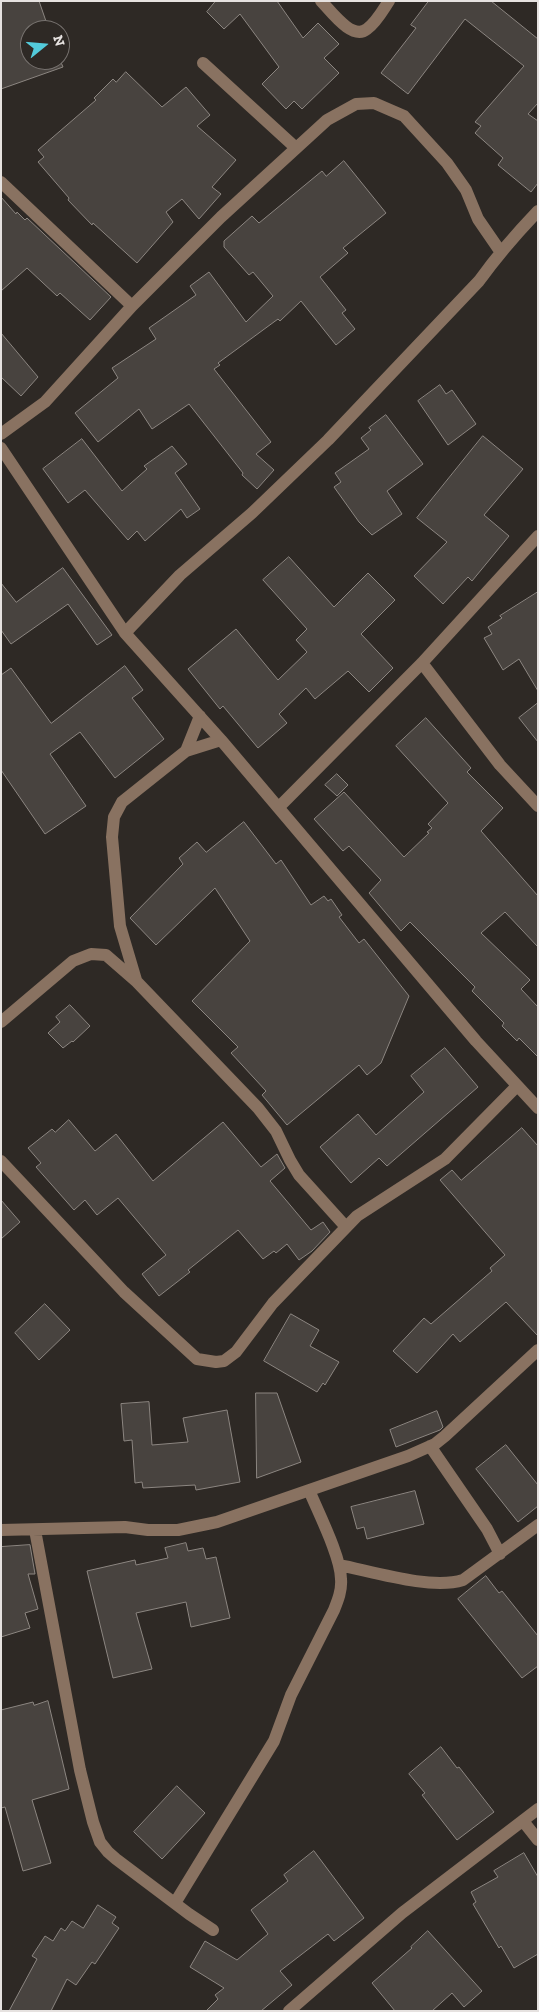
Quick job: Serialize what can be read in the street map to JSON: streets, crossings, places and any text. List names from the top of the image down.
{
  "north": "right"
}
